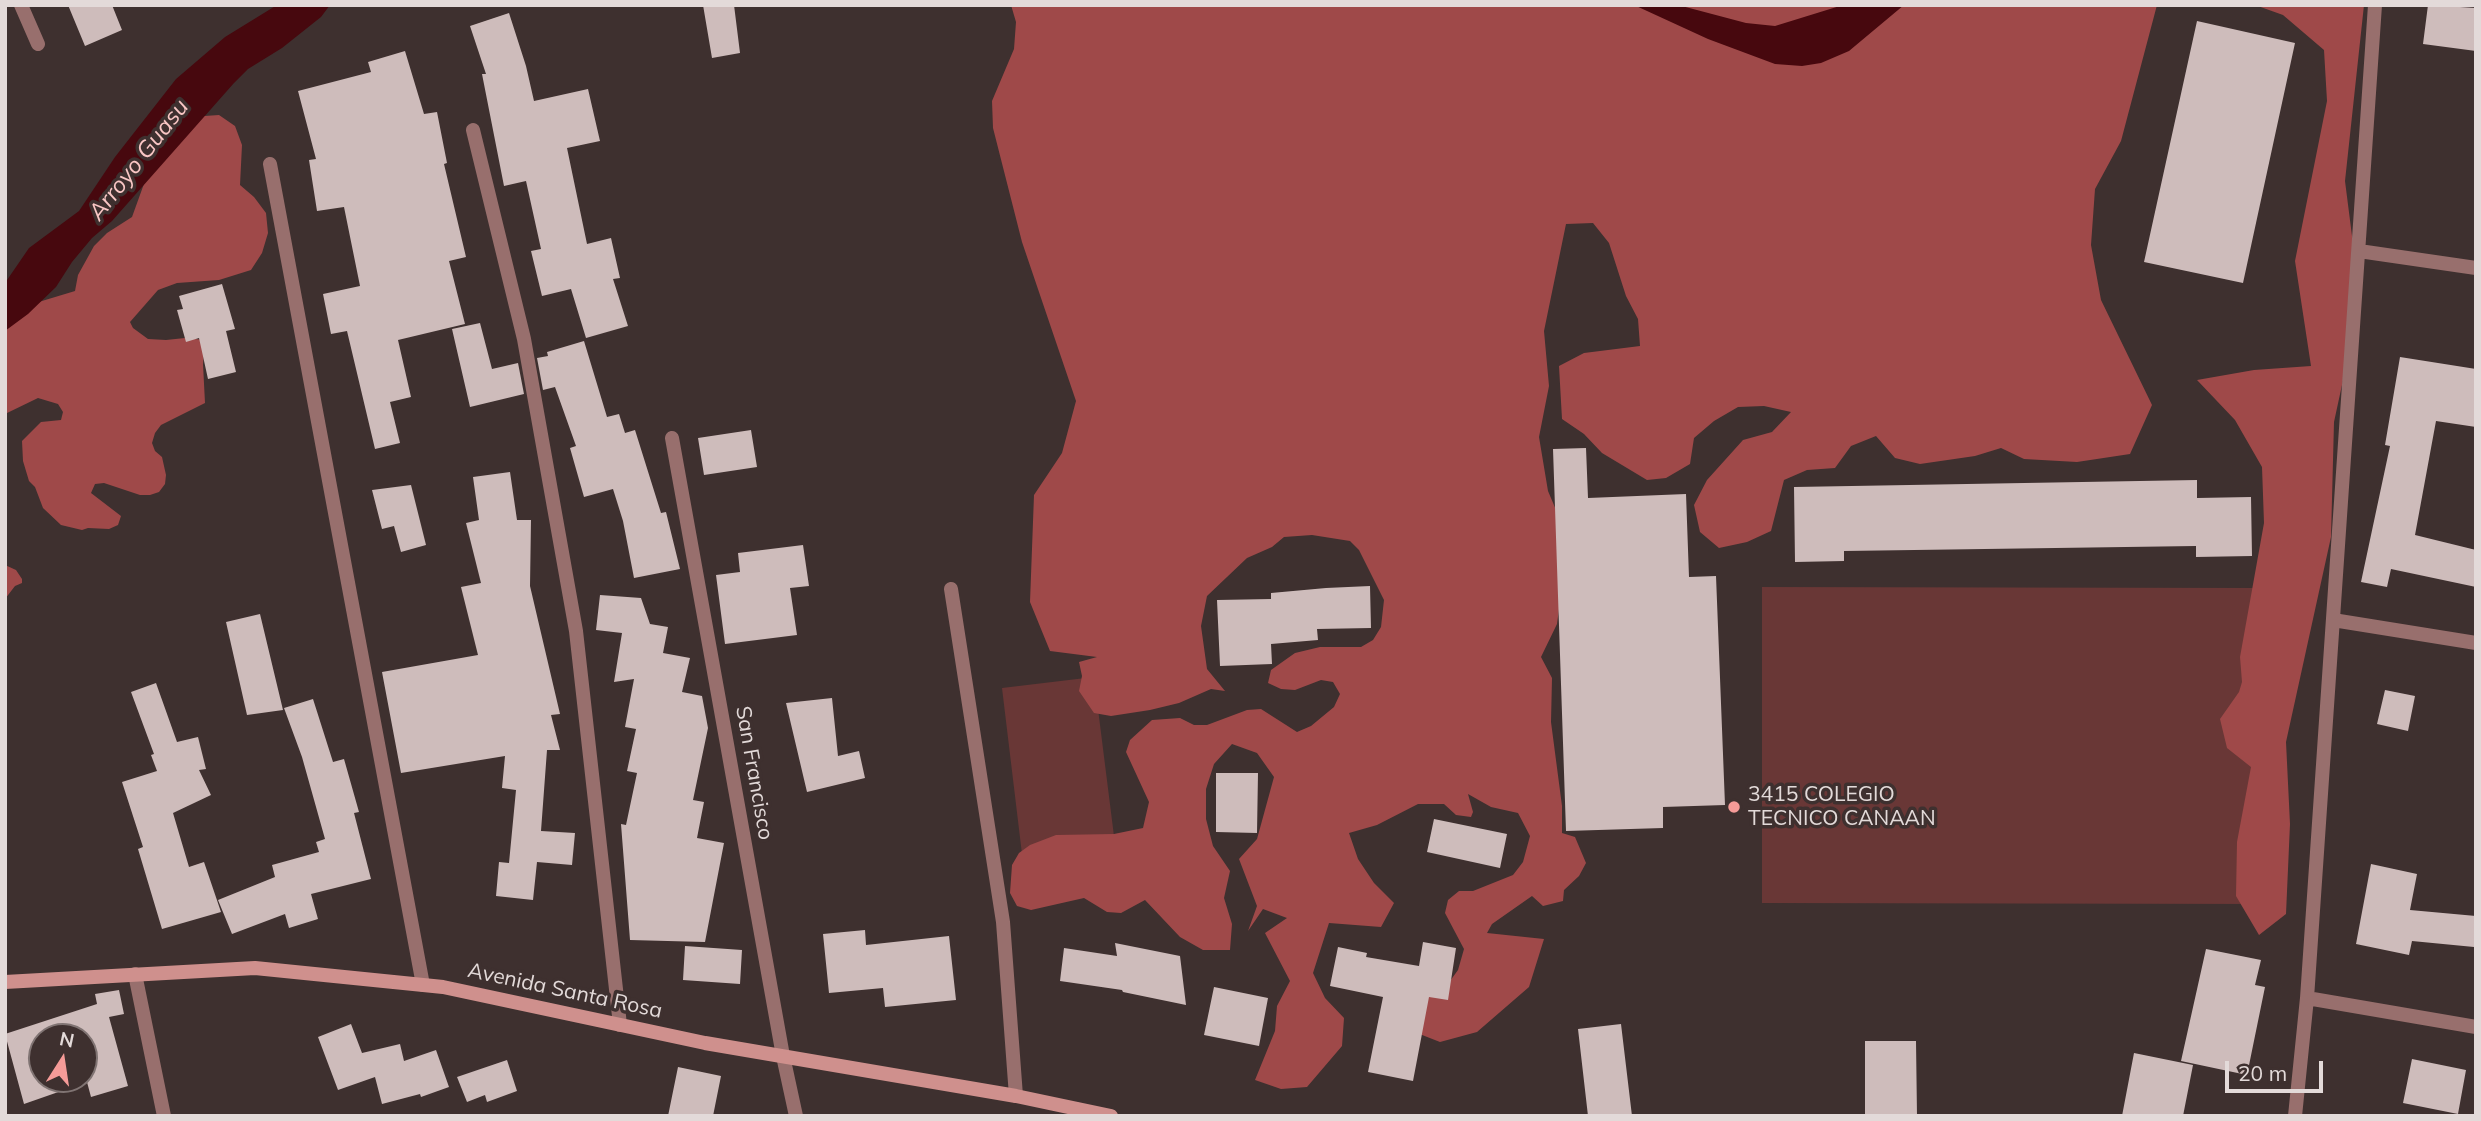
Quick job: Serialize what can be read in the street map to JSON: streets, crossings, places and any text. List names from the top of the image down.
{
  "streets": {
    "main road": ["Avenida Santa Rosa"],
    "street": ["San Francisco"]
  },
  "crossings": [
    ["San Francisco", "Avenida Santa Rosa"]
  ],
  "water": ["Arroyo Guasu"],
  "places": ["3415 COLEGIO TECNICO CANAAN"],
  "scale_bar": "20 m",
  "north": "top"
}
